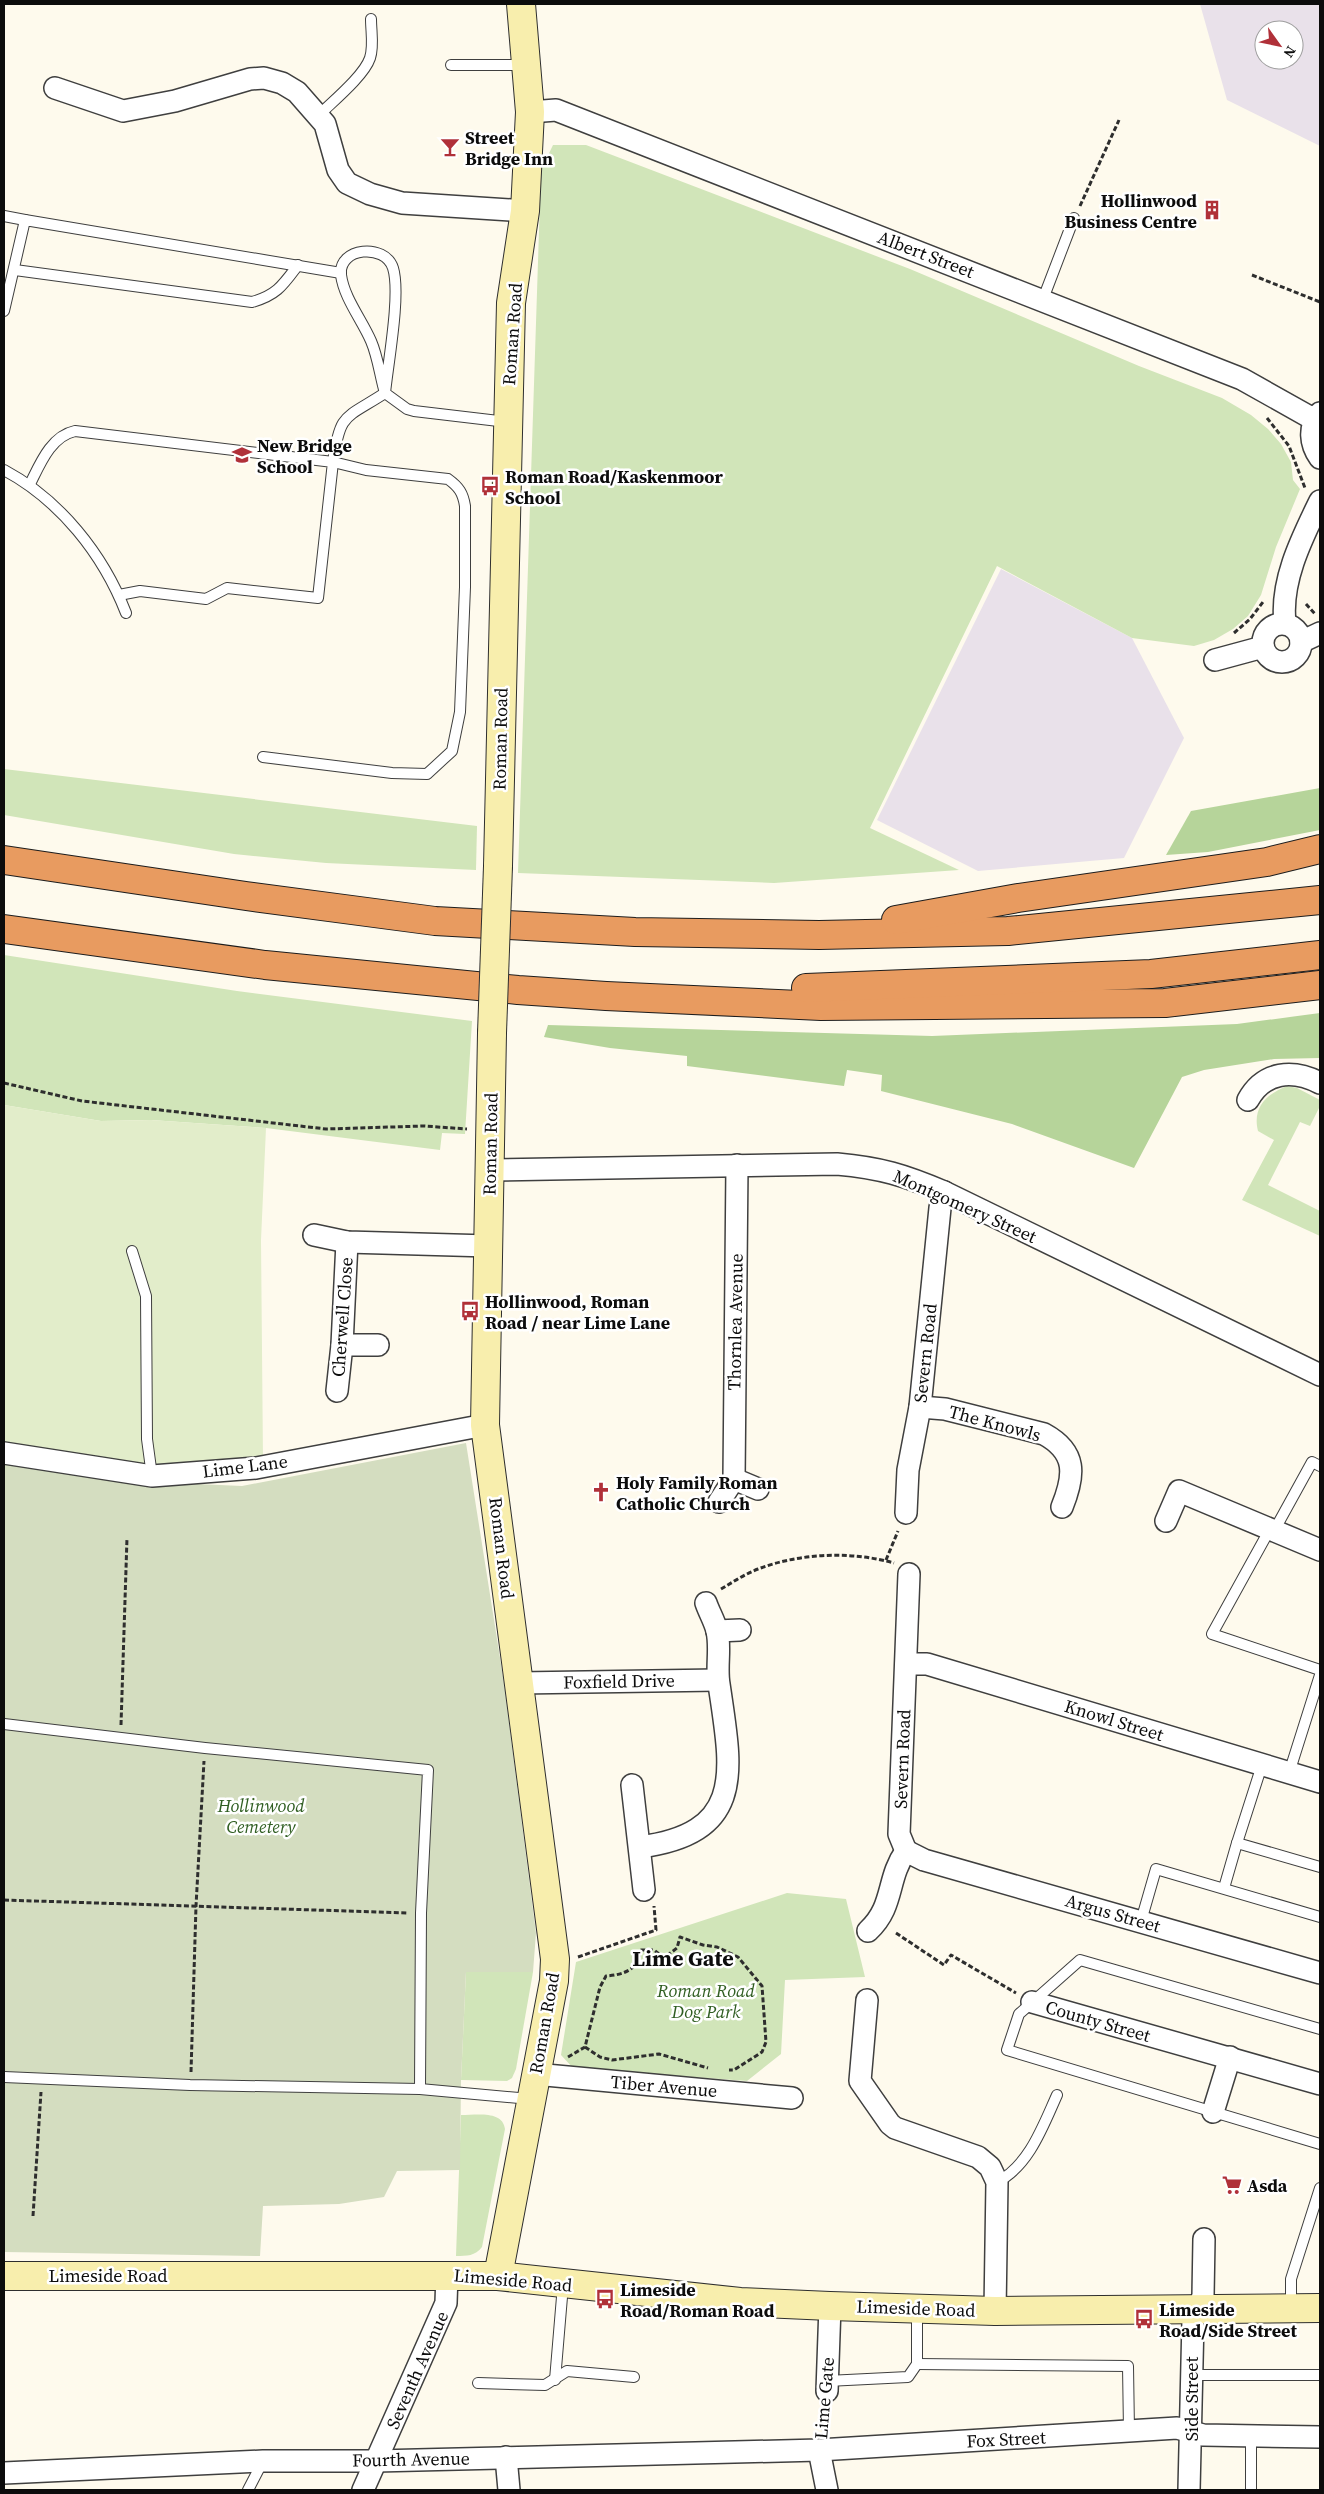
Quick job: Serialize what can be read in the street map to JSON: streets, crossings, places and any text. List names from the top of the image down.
{
  "streets": {
    "street": [
      "Albert Street",
      "Roman Road",
      "Montgomery Street",
      "Cherwell Close",
      "Thornlea Avenue",
      "Severn Road",
      "The Knowls",
      "Lime Lane",
      "Foxfield Drive",
      "Knowl Street",
      "Argus Street",
      "County Street",
      "Tiber Avenue",
      "Limeside Road",
      "Seventh Avenue",
      "Lime Gate",
      "Side Street",
      "Fox Street",
      "Fourth Avenue"
    ]
  },
  "crossings": [
    ["Albert Street", "Roman Road"],
    ["Roman Road", "Montgomery Street"],
    ["Roman Road", "Cherwell Close"],
    ["Roman Road", "Lime Lane"],
    ["Roman Road", "Foxfield Drive"],
    ["Roman Road", "Tiber Avenue"],
    ["Roman Road", "Limeside Road"],
    ["Montgomery Street", "Thornlea Avenue"],
    ["Montgomery Street", "Severn Road"],
    ["Severn Road", "The Knowls"],
    ["Severn Road", "Knowl Street"],
    ["Severn Road", "Argus Street"],
    ["Limeside Road", "Seventh Avenue"],
    ["Limeside Road", "Lime Gate"],
    ["Limeside Road", "Side Street"],
    ["Seventh Avenue", "Fourth Avenue"],
    ["Lime Gate", "Fox Street"],
    ["Lime Gate", "Fourth Avenue"],
    ["Side Street", "Fox Street"],
    ["Fox Street", "Fourth Avenue"]
  ],
  "districts": ["Lime Gate"],
  "parks": ["Hollinwood Cemetery", "Roman Road Dog Park"],
  "places": {
    "bar": ["Street Bridge Inn"],
    "building": ["Hollinwood Business Centre"],
    "school or university": ["New Bridge School"],
    "bus stop": [
      "Roman Road/Kaskenmoor School",
      "Hollinwood, Roman Road / near Lime Lane",
      "Limeside Road/Roman Road",
      "Limeside Road/Side Street"
    ],
    "church": ["Holy Family Roman Catholic Church"],
    "supermarket": ["Asda"]
  },
  "north": "bottom right"
}
